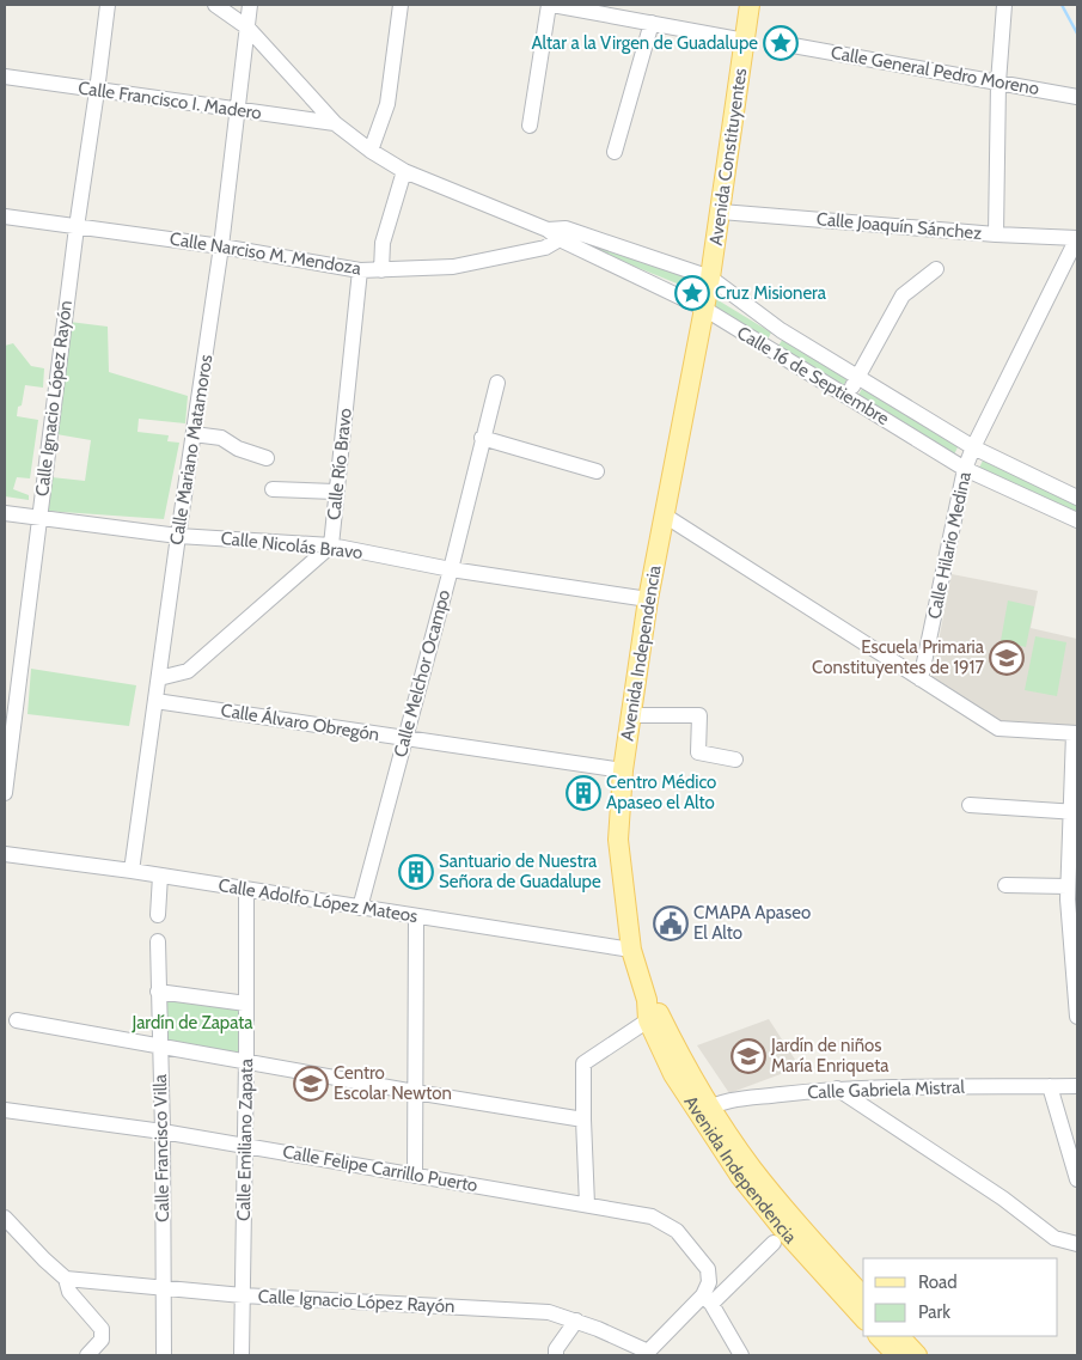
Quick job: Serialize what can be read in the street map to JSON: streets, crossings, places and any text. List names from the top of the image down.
{
  "streets": {
    "main road": ["Avenida Constituyentes", "Avenida Independencia"],
    "street": [
      "Calle General Pedro Moreno",
      "Calle Francisco I. Madero",
      "Calle Joaquín Sánchez",
      "Calle Narciso M. Mendoza",
      "Calle 16 de Septiembre",
      "Calle Ignacio López Rayón",
      "Calle Mariano Matamoros",
      "Calle Río Bravo",
      "Calle Nicolás Bravo",
      "Calle Hilario Medina",
      "Calle Melchor Ocampo",
      "Calle Álvaro Obregón",
      "Calle Adolfo López Mateos",
      "Calle Gabriela Mistral",
      "Calle Emiliano Zapata",
      "Calle Francisco Villa",
      "Calle Felipe Carrillo Puerto"
    ]
  },
  "crossings": [
    ["Calle Francisco I. Madero", "Calle 16 de Septiembre"],
    ["Calle Francisco I. Madero", "Calle Ignacio López Rayón"],
    ["Calle Francisco I. Madero", "Calle Mariano Matamoros"],
    ["Avenida Constituyentes", "Calle Joaquín Sánchez"],
    ["Avenida Constituyentes", "Calle 16 de Septiembre"],
    ["Avenida Constituyentes", "Avenida Independencia"],
    ["Calle Joaquín Sánchez", "Calle Hilario Medina"],
    ["Calle Narciso M. Mendoza", "Calle 16 de Septiembre"],
    ["Calle Narciso M. Mendoza", "Calle Ignacio López Rayón"],
    ["Calle Narciso M. Mendoza", "Calle Mariano Matamoros"],
    ["Calle Narciso M. Mendoza", "Calle Río Bravo"],
    ["Calle 16 de Septiembre", "Calle Mariano Matamoros"],
    ["Calle 16 de Septiembre", "Calle Hilario Medina"],
    ["Calle 16 de Septiembre", "Avenida Independencia"],
    ["Calle Ignacio López Rayón", "Calle Nicolás Bravo"],
    ["Calle Ignacio López Rayón", "Calle Emiliano Zapata"],
    ["Calle Ignacio López Rayón", "Calle Francisco Villa"],
    ["Calle Ignacio López Rayón", "Calle Felipe Carrillo Puerto"],
    ["Calle Mariano Matamoros", "Calle Río Bravo"],
    ["Calle Mariano Matamoros", "Calle Nicolás Bravo"],
    ["Calle Mariano Matamoros", "Calle Álvaro Obregón"],
    ["Calle Mariano Matamoros", "Calle Adolfo López Mateos"],
    ["Calle Río Bravo", "Calle Nicolás Bravo"],
    ["Calle Nicolás Bravo", "Avenida Independencia"],
    ["Calle Nicolás Bravo", "Calle Melchor Ocampo"],
    ["Avenida Independencia", "Calle Álvaro Obregón"],
    ["Avenida Independencia", "Calle Adolfo López Mateos"],
    ["Avenida Independencia", "Calle Gabriela Mistral"],
    ["Calle Melchor Ocampo", "Calle Álvaro Obregón"],
    ["Calle Melchor Ocampo", "Calle Adolfo López Mateos"],
    ["Calle Adolfo López Mateos", "Calle Emiliano Zapata"],
    ["Calle Emiliano Zapata", "Calle Felipe Carrillo Puerto"],
    ["Calle Francisco Villa", "Calle Felipe Carrillo Puerto"]
  ],
  "parks": ["Jardín de Zapata"],
  "places": {
    "place": ["Altar a la Virgen de Guadalupe", "Cruz Misionera"],
    "school or university": ["Escuela Primaria Constituyentes de 1917", "Jardín de niños María Enriqueta", "Centro Escolar Newton"],
    "building": ["Centro Médico Apaseo el Alto", "Santuario de Nuestra Señora de Guadalupe"],
    "public building": ["CMAPA Apaseo El Alto"]
  },
  "legend": ["Road", "Park"]
}
